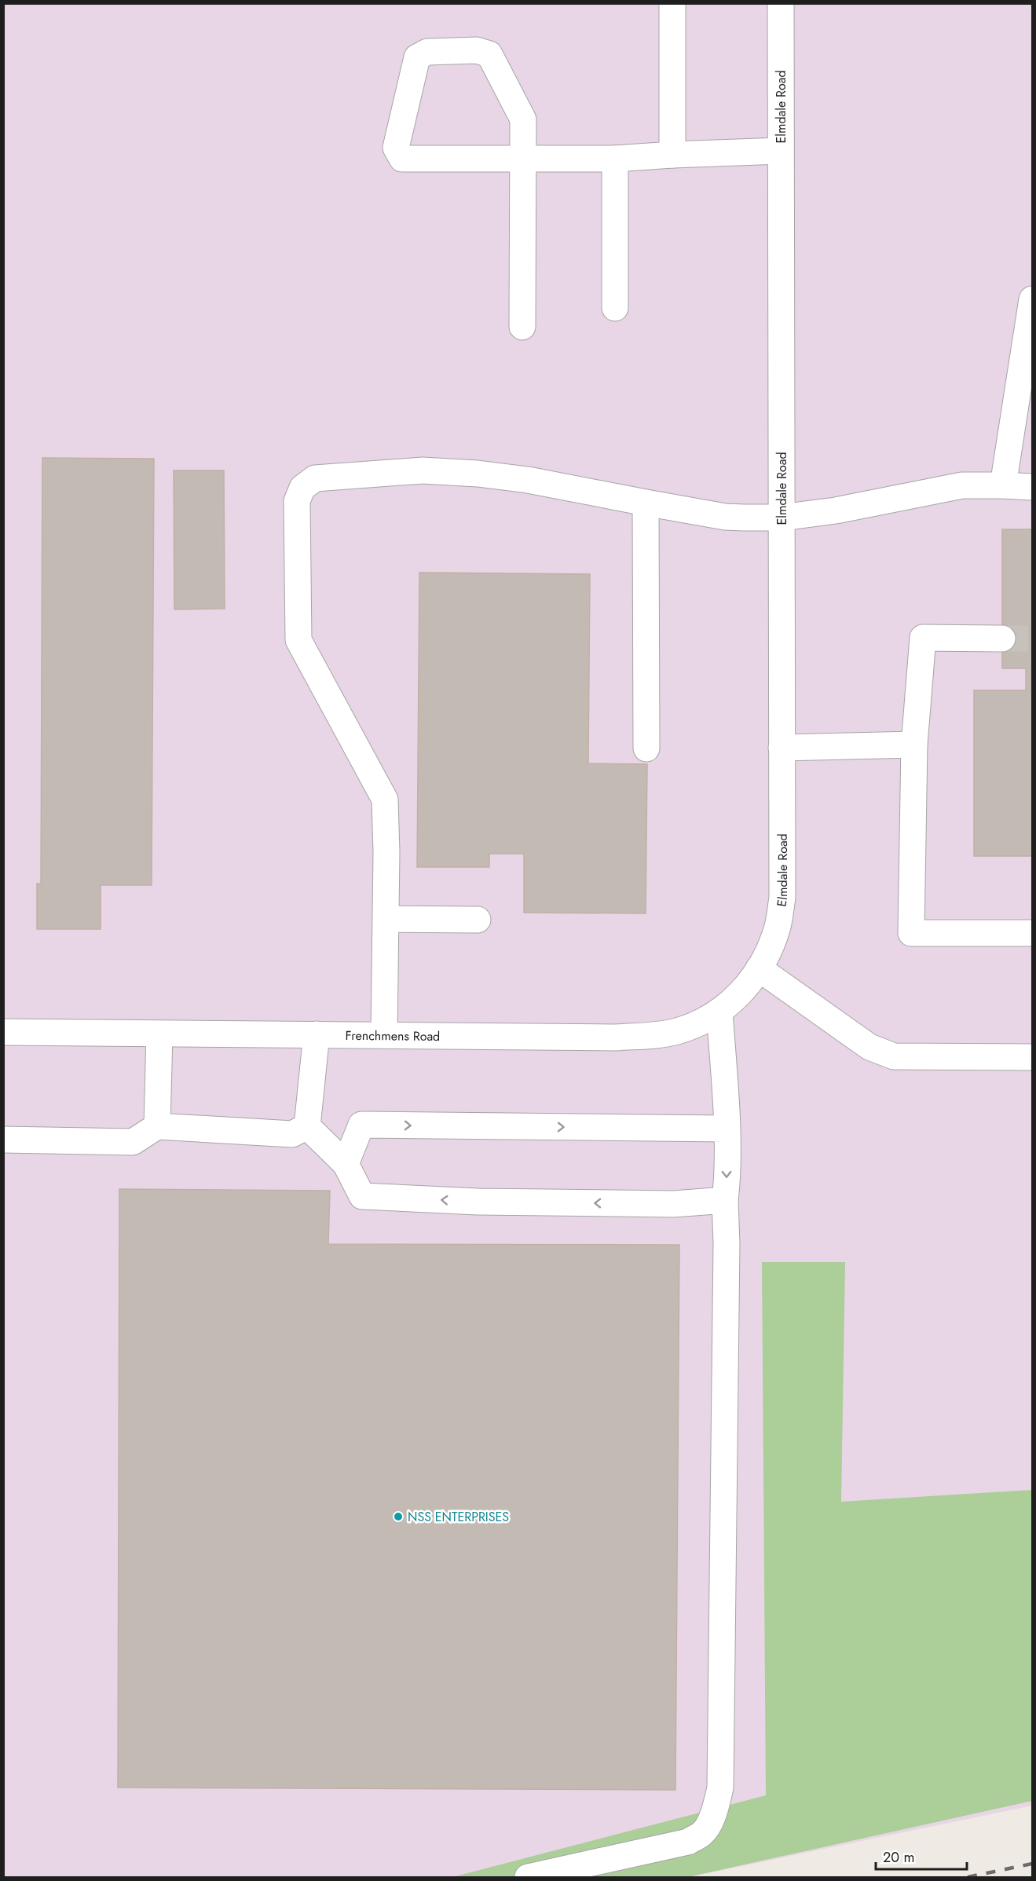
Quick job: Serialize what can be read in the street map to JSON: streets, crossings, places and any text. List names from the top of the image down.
{
  "streets": {
    "street": ["Elmdale Road", "Frenchmens Road"]
  },
  "crossings": [
    ["Elmdale Road", "Frenchmens Road"]
  ],
  "places": ["NSS ENTERPRISES"],
  "scale_bar": "20 m"
}
